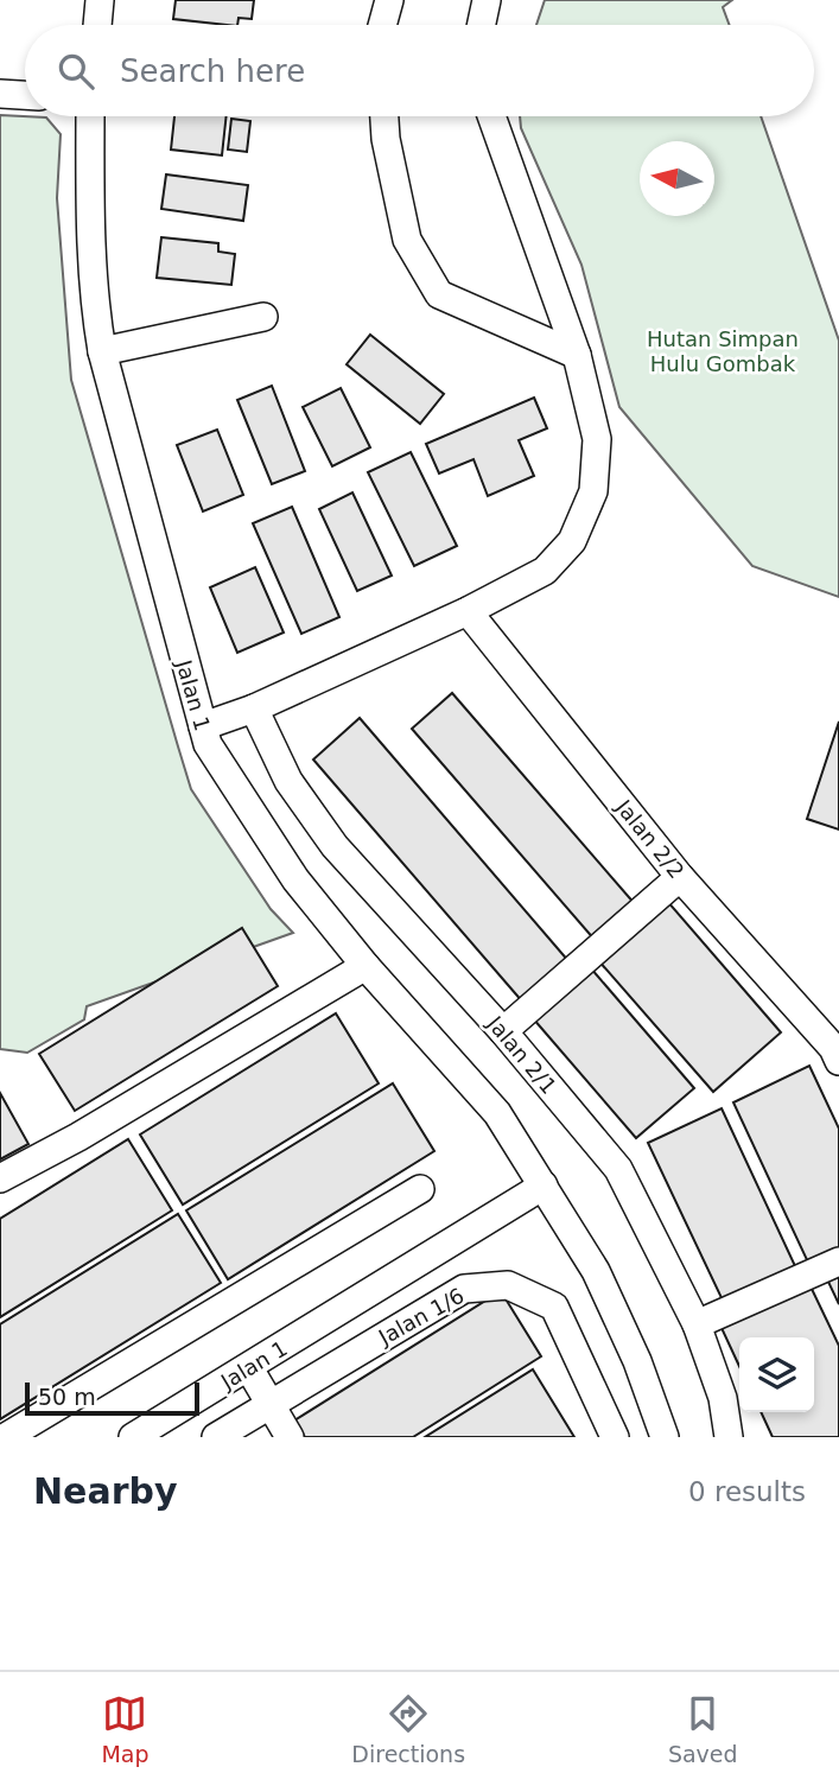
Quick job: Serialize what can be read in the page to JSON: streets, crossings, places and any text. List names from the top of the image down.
{
  "streets": {
    "street": [
      "Jalan 1",
      "Jalan 2/2",
      "Jalan 2/1",
      "Jalan 1/6"
    ]
  },
  "parks": ["Hutan Simpan Hulu Gombak"],
  "scale_bar": "50 m",
  "north": "left",
  "page": {
    "search": "Search here",
    "scale": "50 m",
    "heading": ["Nearby", "0 results"],
    "nav": ["Map", "Directions", "Saved"]
  }
}
